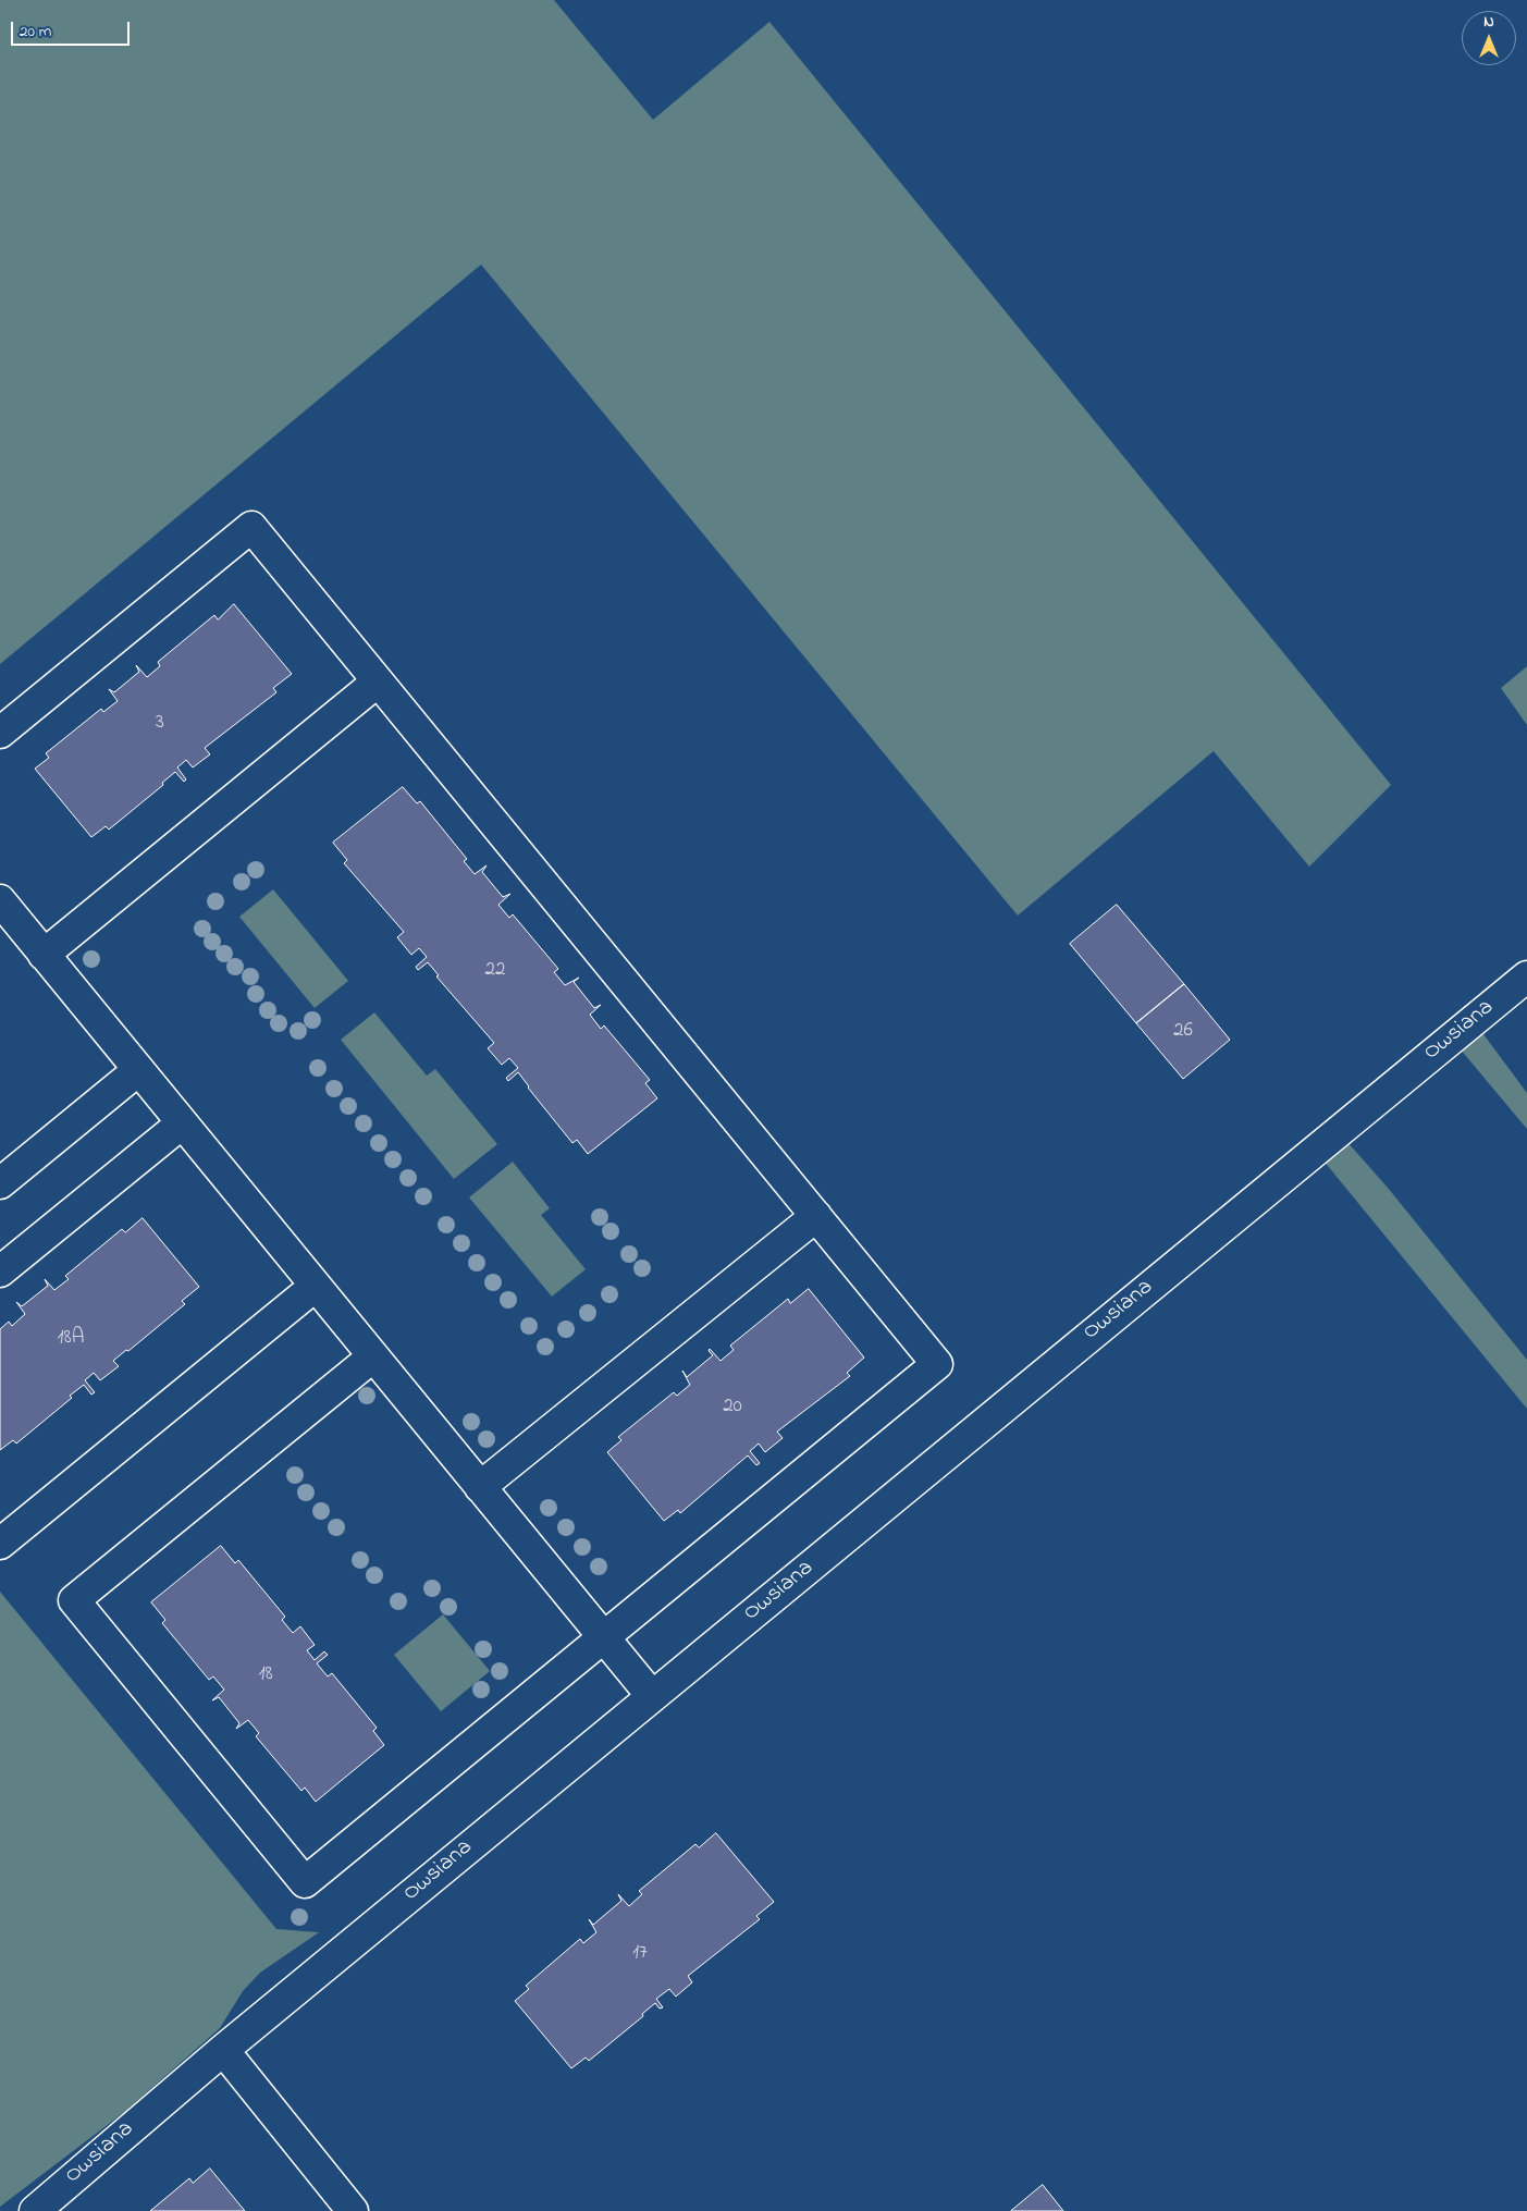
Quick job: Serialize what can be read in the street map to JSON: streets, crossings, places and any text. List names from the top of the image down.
{
  "streets": {
    "street": ["Owsiana"]
  },
  "house_numbers": [
    "3",
    "22",
    "26",
    "18A",
    "20",
    "18",
    "17"
  ],
  "scale_bar": "20 m",
  "north": "top"
}
